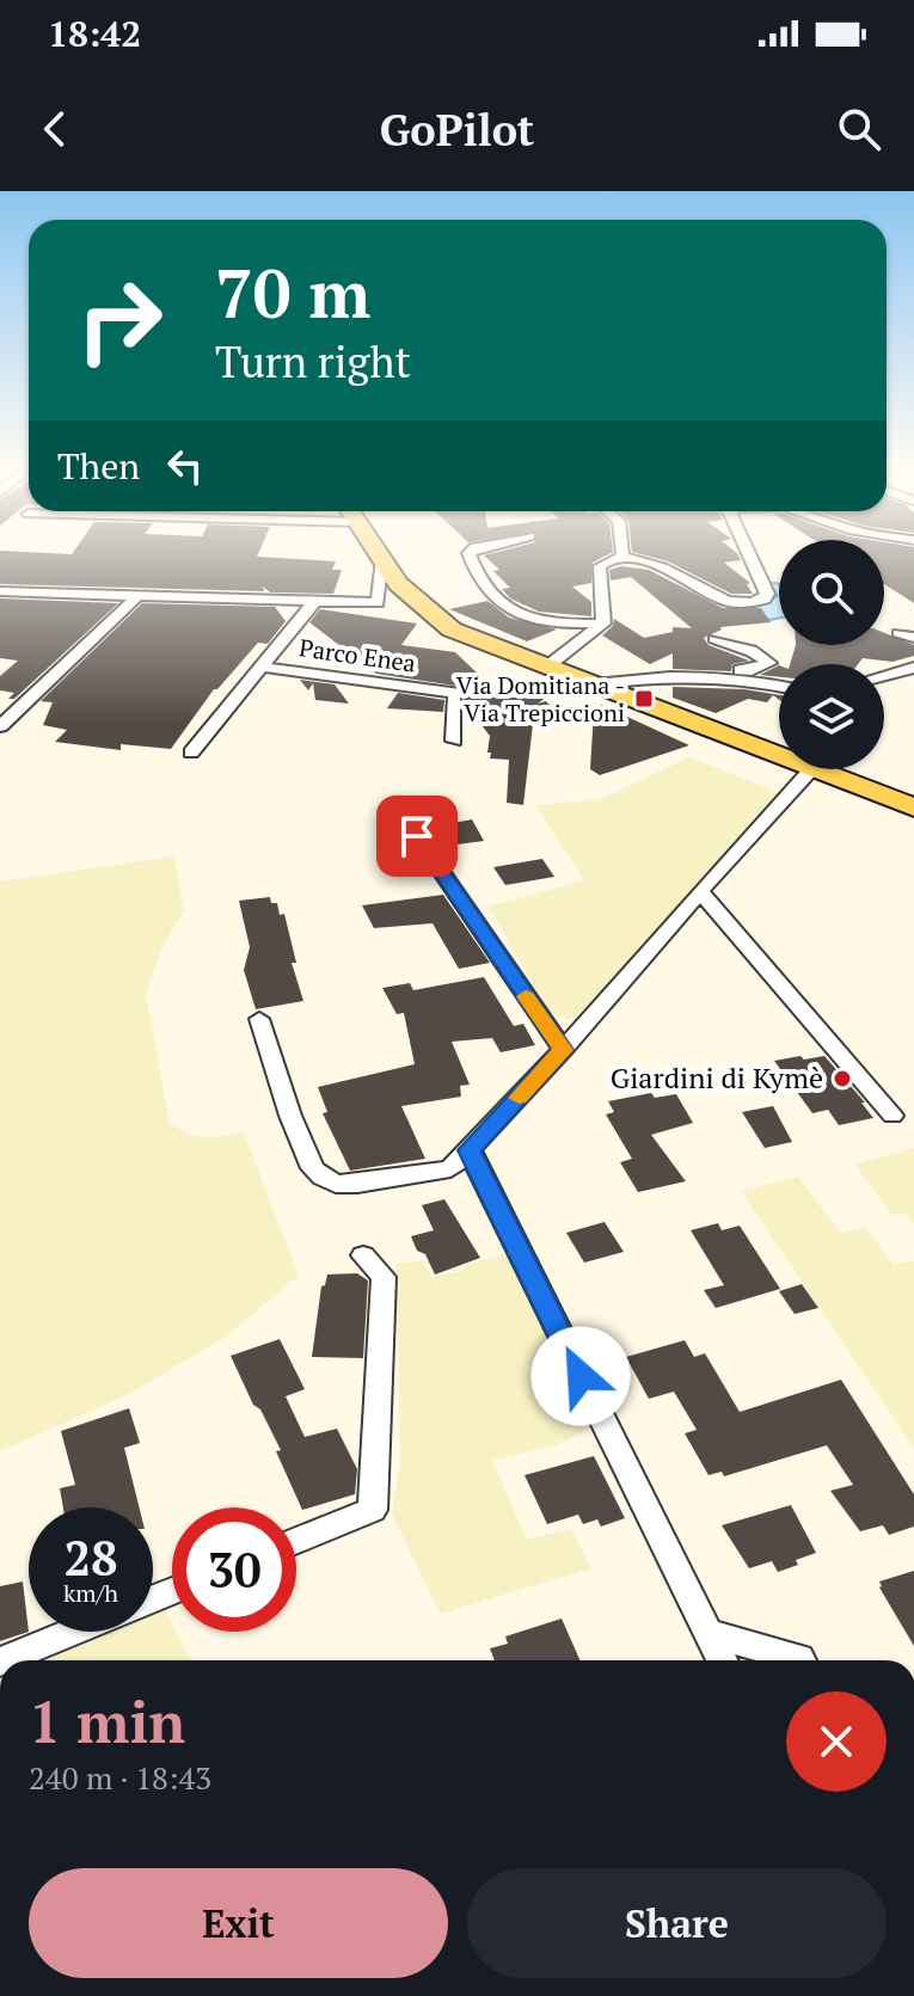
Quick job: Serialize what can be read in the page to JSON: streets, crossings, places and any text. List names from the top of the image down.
{
  "streets": {
    "street": ["Parco Enea"]
  },
  "places": {
    "transit": ["Via Domitiana - Via Trepiccioni"],
    "other": ["Giardini di Kymè"]
  },
  "page": {
    "status": "18:42",
    "header": "GoPilot",
    "turn": ["70 m", "Turn right"],
    "then": "Then",
    "speed": "28 km/h",
    "limit": "30",
    "heading": ["1 min", "240 m · 18:43"],
    "buttons": ["Exit", "Share"]
  }
}
